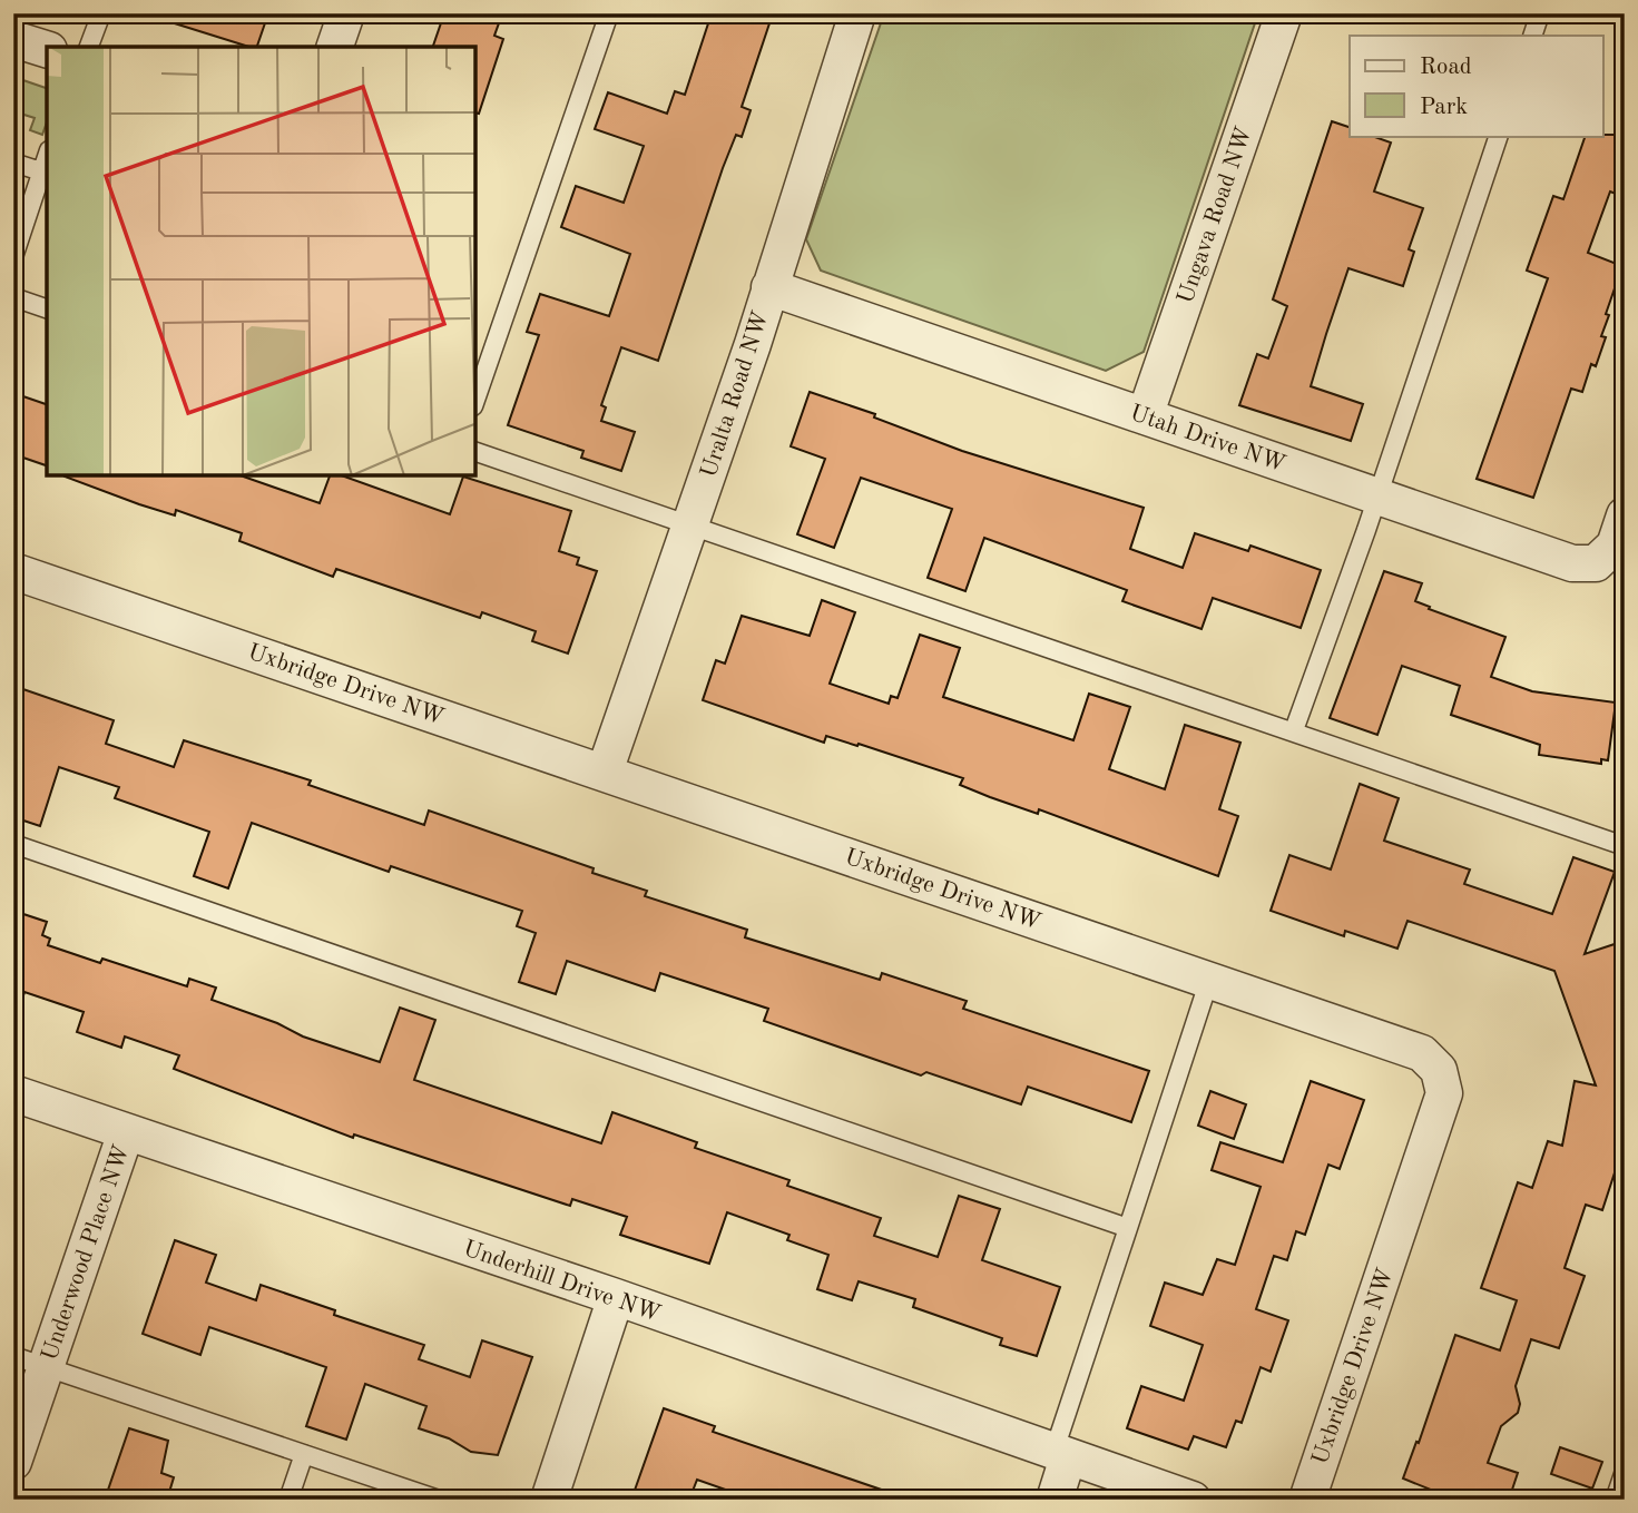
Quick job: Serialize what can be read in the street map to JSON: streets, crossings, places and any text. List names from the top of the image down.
{
  "streets": {
    "street": [
      "Ungava Road NW",
      "Uralta Road NW",
      "Utah Drive NW",
      "Uxbridge Drive NW",
      "Underwood Place NW",
      "Underhill Drive NW"
    ]
  },
  "crossings": [
    ["Ungava Road NW", "Utah Drive NW"],
    ["Uralta Road NW", "Utah Drive NW"],
    ["Uralta Road NW", "Uxbridge Drive NW"],
    ["Underwood Place NW", "Underhill Drive NW"]
  ],
  "legend": ["Road", "Park"]
}
